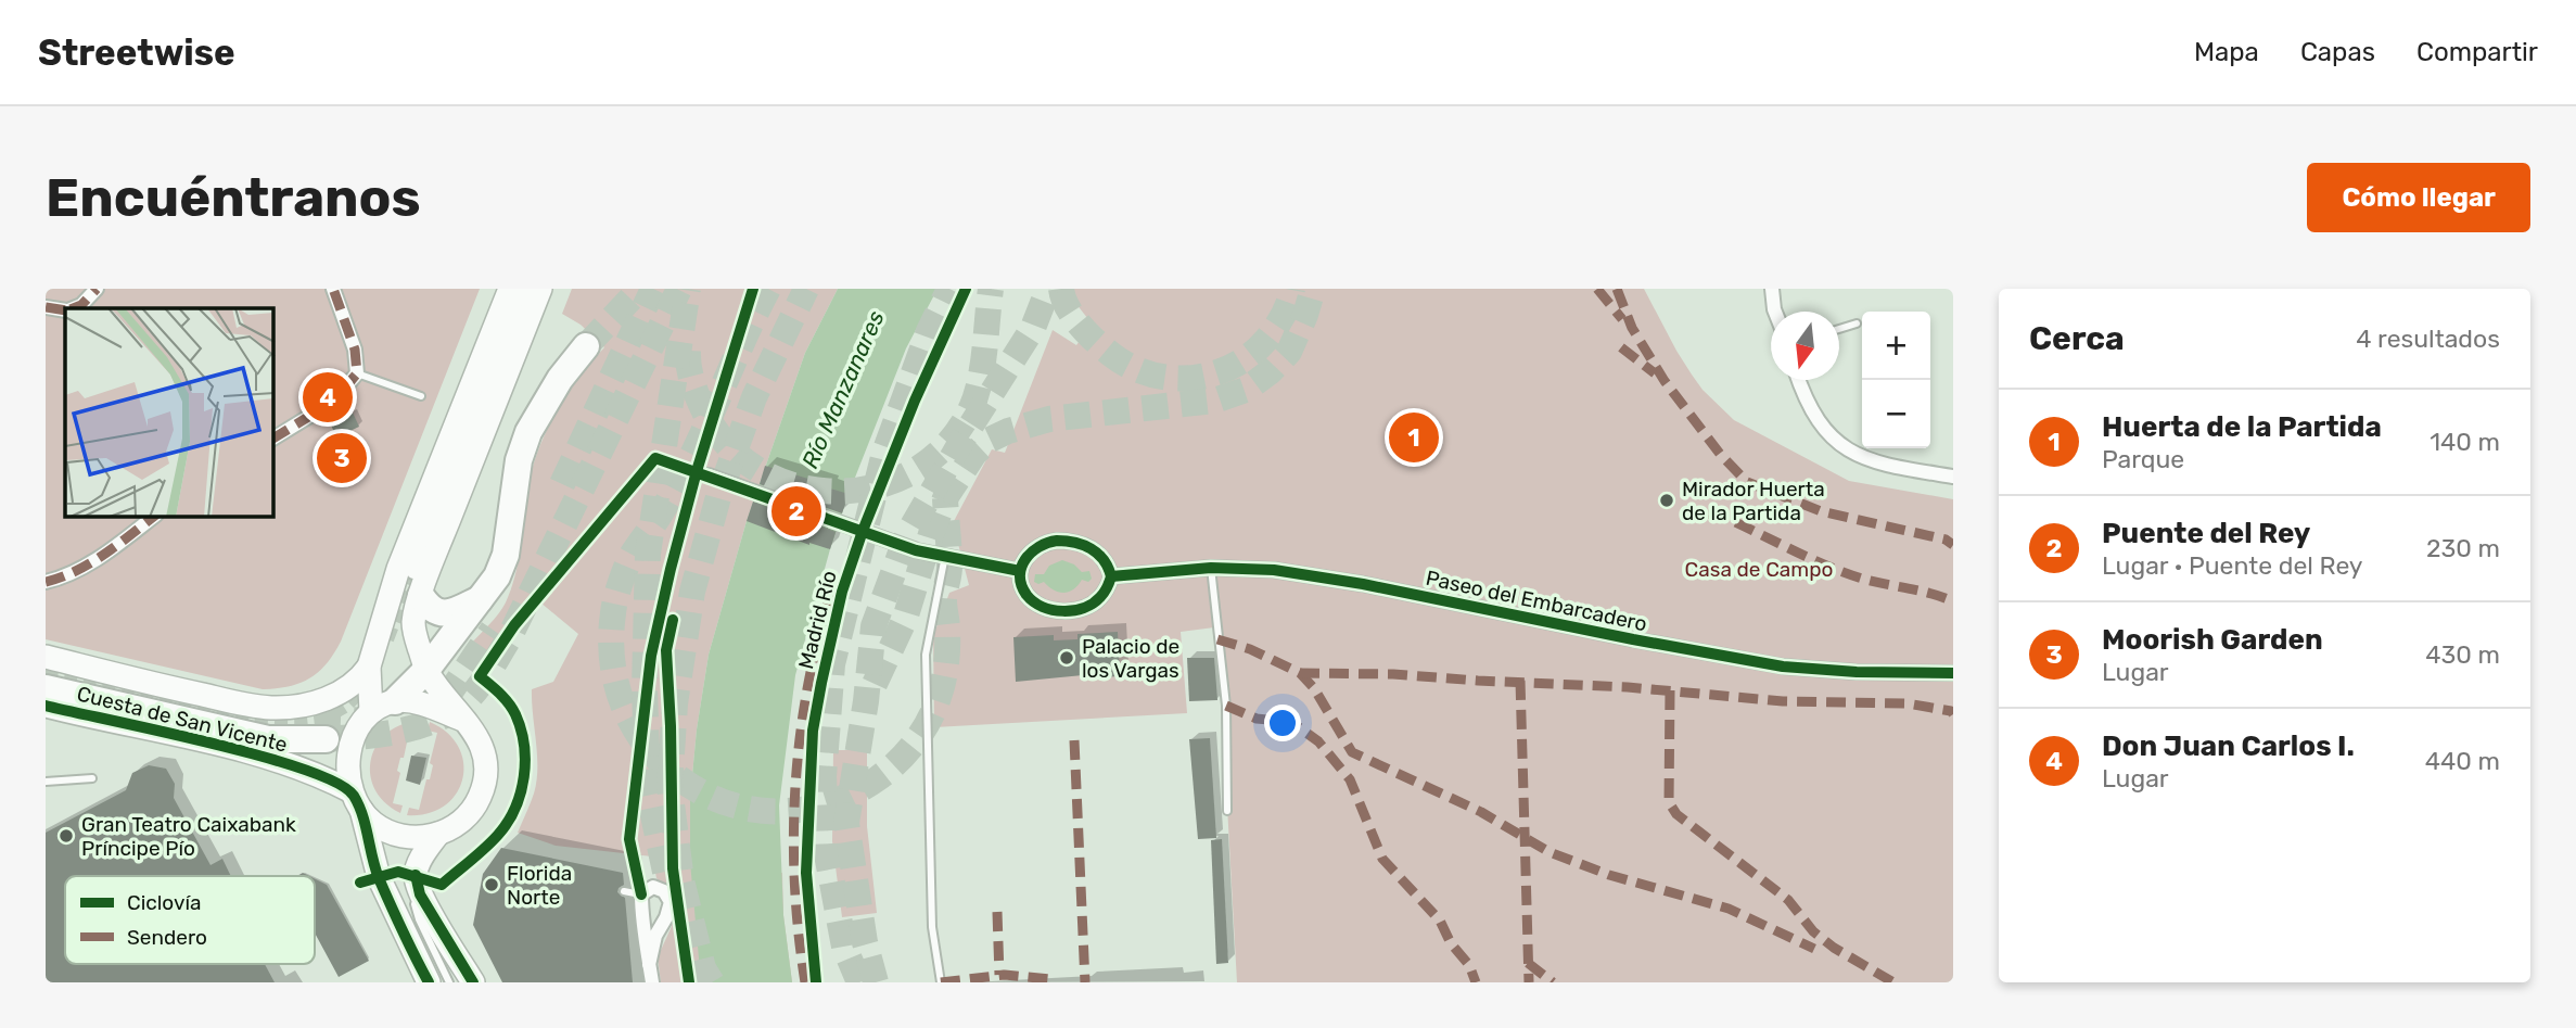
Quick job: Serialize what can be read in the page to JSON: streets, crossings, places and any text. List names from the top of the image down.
{
  "streets": {
    "main road": ["Cuesta de San Vicente"],
    "street": ["Paseo del Embarcadero"],
    "cycle path": ["Madrid Río"]
  },
  "water": ["Río Manzanares"],
  "parks": ["Casa de Campo"],
  "places": [
    "Mirador Huerta de la Partida",
    "Palacio de los Vargas",
    "Gran Teatro Caixabank Príncipe Pío",
    "Florida Norte"
  ],
  "legend": ["Ciclovía", "Sendero"],
  "north": "bottom",
  "page": {
    "header": "Streetwise",
    "nav": ["Mapa", "Capas", "Compartir"],
    "buttons": "Cómo llegar",
    "title": "Encuéntranos",
    "heading": ["Cerca", "4 resultados"],
    "map_buttons": ["+", "−"],
    "pins": [
      "4",
      "1",
      "3",
      "2"
    ],
    "list": [
      {
        "mark": "1",
        "name": "Huerta de la Partida",
        "note": "Parque",
        "value": "140 m"
      },
      {
        "mark": "2",
        "name": "Puente del Rey",
        "note": "Lugar · Puente del Rey",
        "value": "230 m"
      },
      {
        "mark": "3",
        "name": "Moorish Garden",
        "note": "Lugar",
        "value": "430 m"
      },
      {
        "mark": "4",
        "name": "Don Juan Carlos I.",
        "note": "Lugar",
        "value": "440 m"
      }
    ]
  }
}
